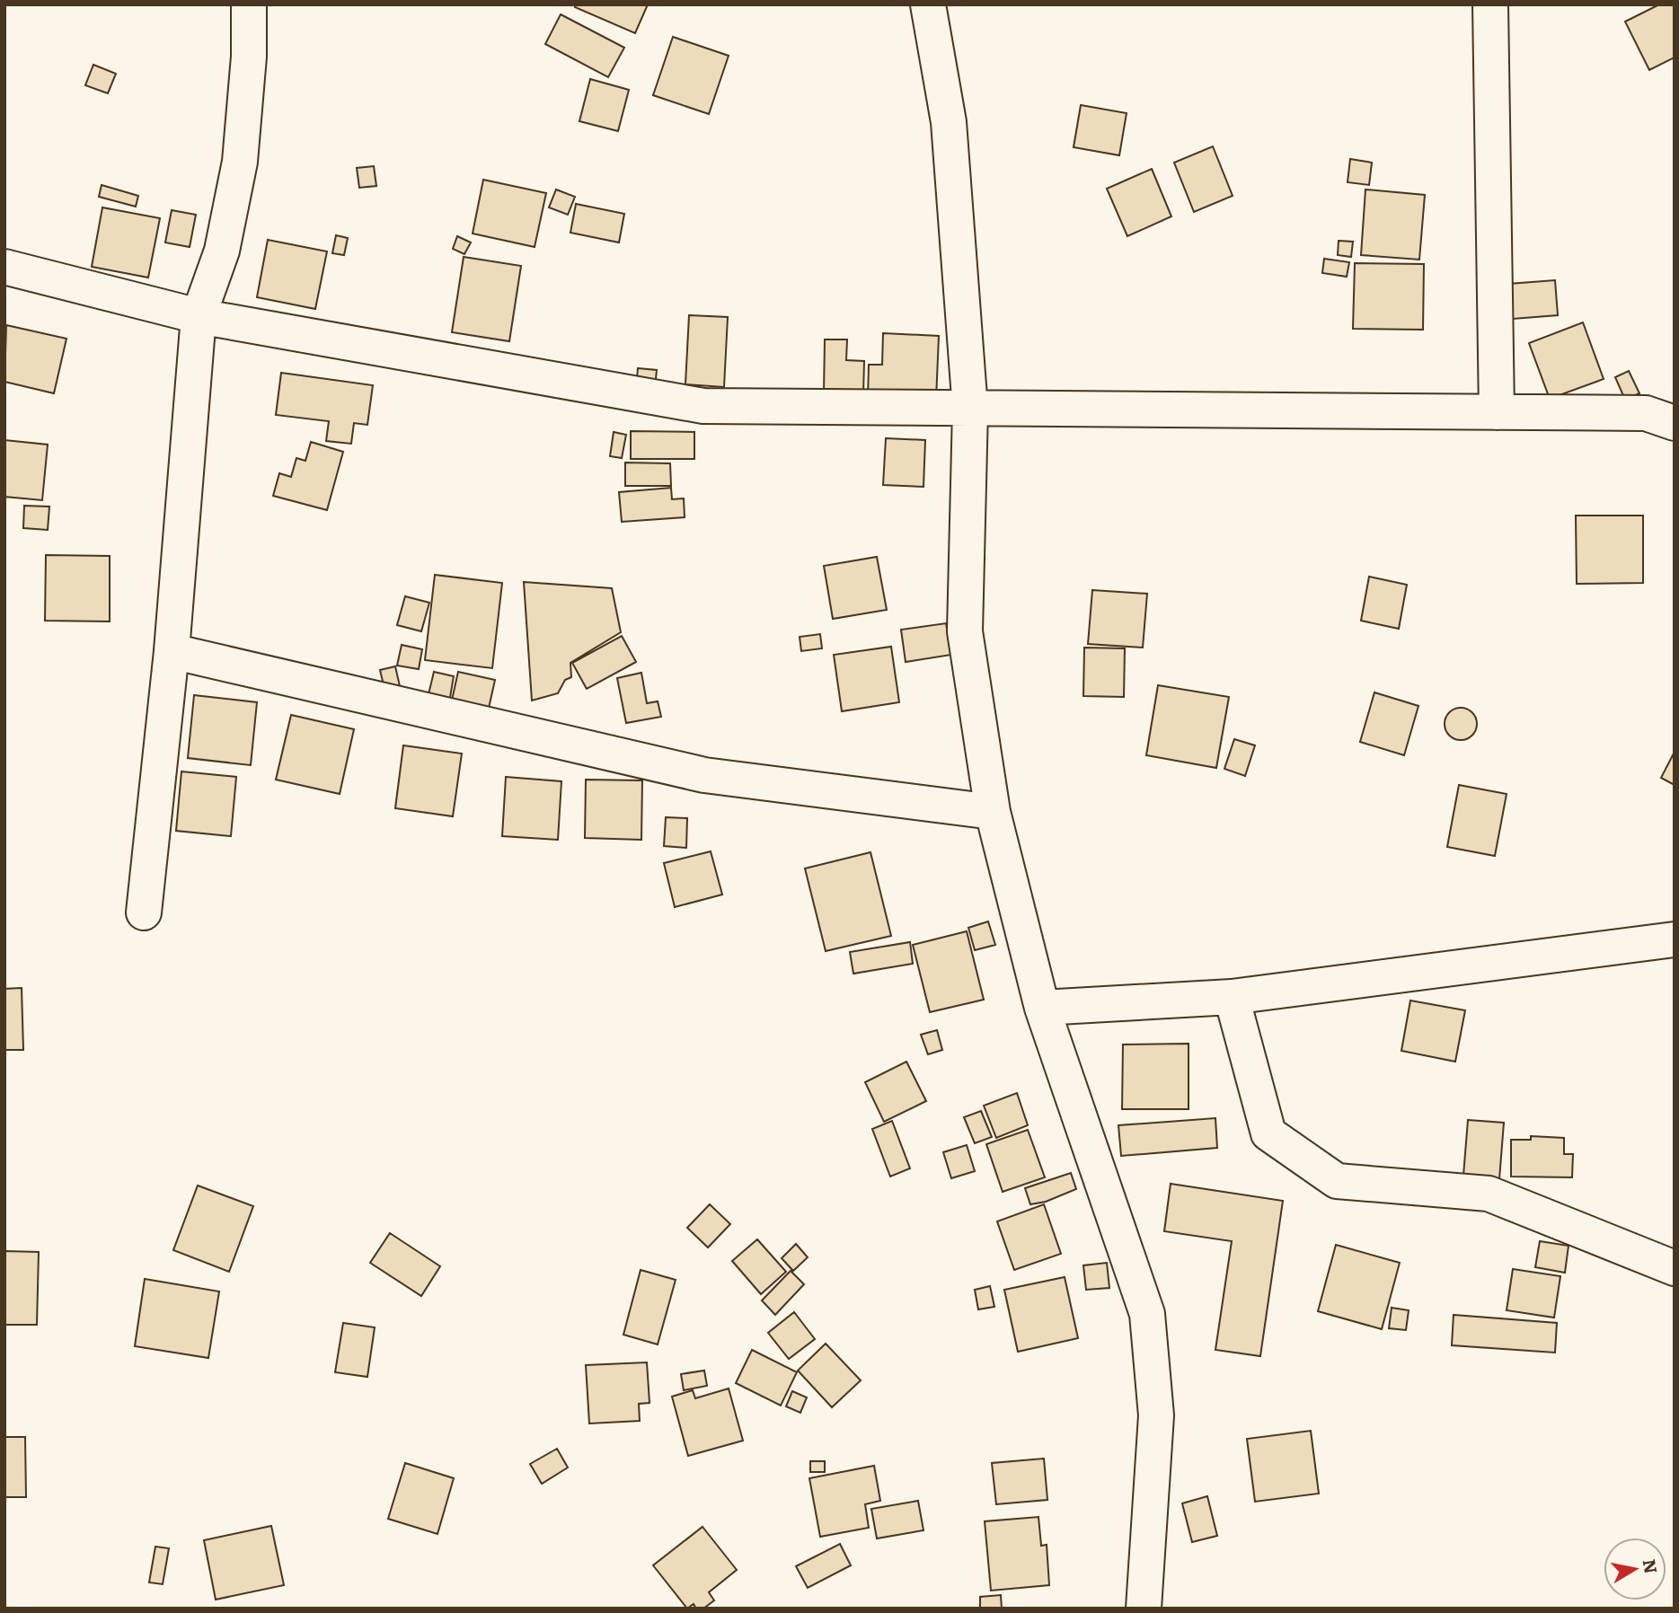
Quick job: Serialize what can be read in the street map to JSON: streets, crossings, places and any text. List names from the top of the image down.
{
  "north": "right"
}
